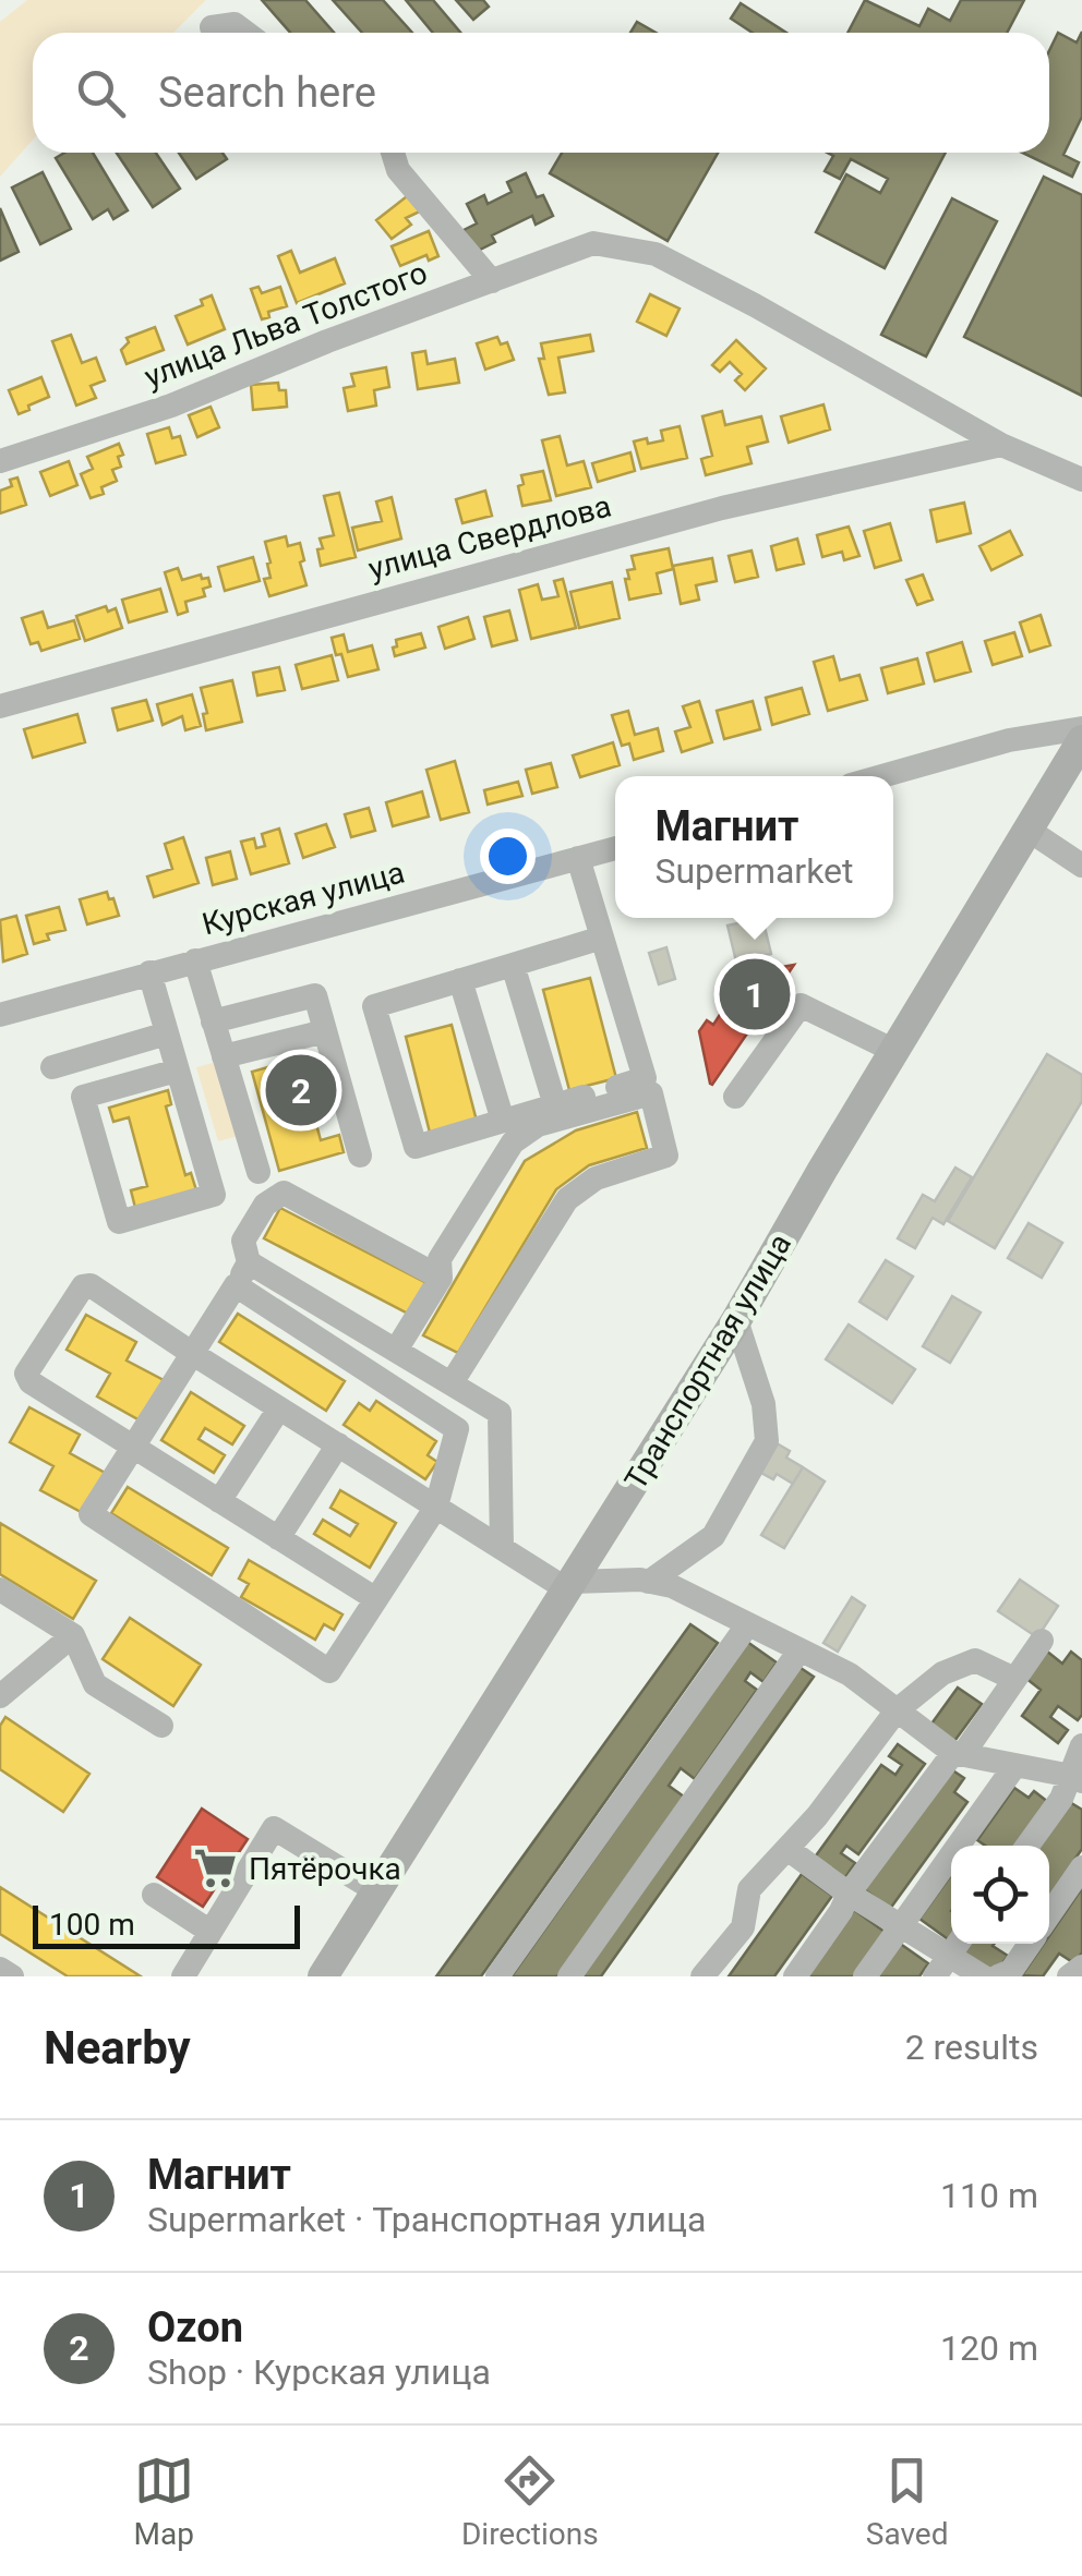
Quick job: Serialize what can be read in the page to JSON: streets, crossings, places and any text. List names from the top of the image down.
{
  "streets": {
    "main road": ["Транспортная улица"],
    "street": ["улица Льва Толстого", "улица Свердлова", "Курская улица"]
  },
  "crossings": [
    ["улица Льва Толстого", "улица Свердлова"]
  ],
  "places": {
    "supermarket": ["Пятёрочка"]
  },
  "scale_bar": "100 m",
  "page": {
    "search": "Search here",
    "popup": ["Магнит", "Supermarket"],
    "pins": ["1", "2"],
    "scale": "100 m",
    "heading": ["Nearby", "2 results"],
    "list": [
      {
        "mark": "1",
        "name": "Магнит",
        "note": "Supermarket · Транспортная улица",
        "value": "110 m"
      },
      {
        "mark": "2",
        "name": "Ozon",
        "note": "Shop · Курская улица",
        "value": "120 m"
      }
    ],
    "nav": ["Map", "Directions", "Saved"]
  }
}
